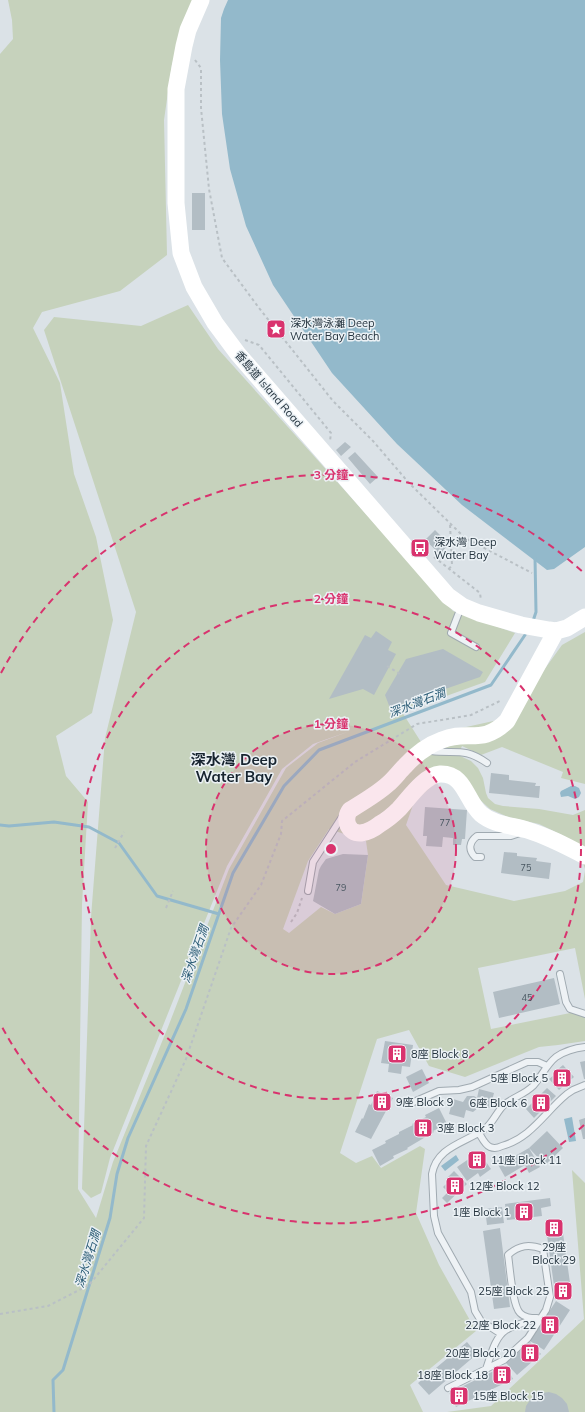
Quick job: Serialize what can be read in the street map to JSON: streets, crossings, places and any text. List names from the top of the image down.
{
  "streets": {
    "main road": ["香島道 Island Road"]
  },
  "districts": ["深水灣 Deep Water Bay"],
  "water": ["深水灣石澗"],
  "places": {
    "place": ["深水灣泳灘 Deep Water Bay Beach"],
    "bus stop": ["深水灣 Deep Water Bay"],
    "building": [
      "8座 Block 8",
      "5座 Block 5",
      "9座 Block 9",
      "6座 Block 6",
      "3座 Block 3",
      "11座 Block 11",
      "12座 Block 12",
      "1座 Block 1",
      "29座 Block 29",
      "25座 Block 25",
      "22座 Block 22",
      "20座 Block 20",
      "18座 Block 18",
      "15座 Block 15"
    ]
  },
  "house_numbers": [
    "77",
    "75",
    "79",
    "45"
  ],
  "rings": ["3 分鐘", "2 分鐘", "1 分鐘"]
}
